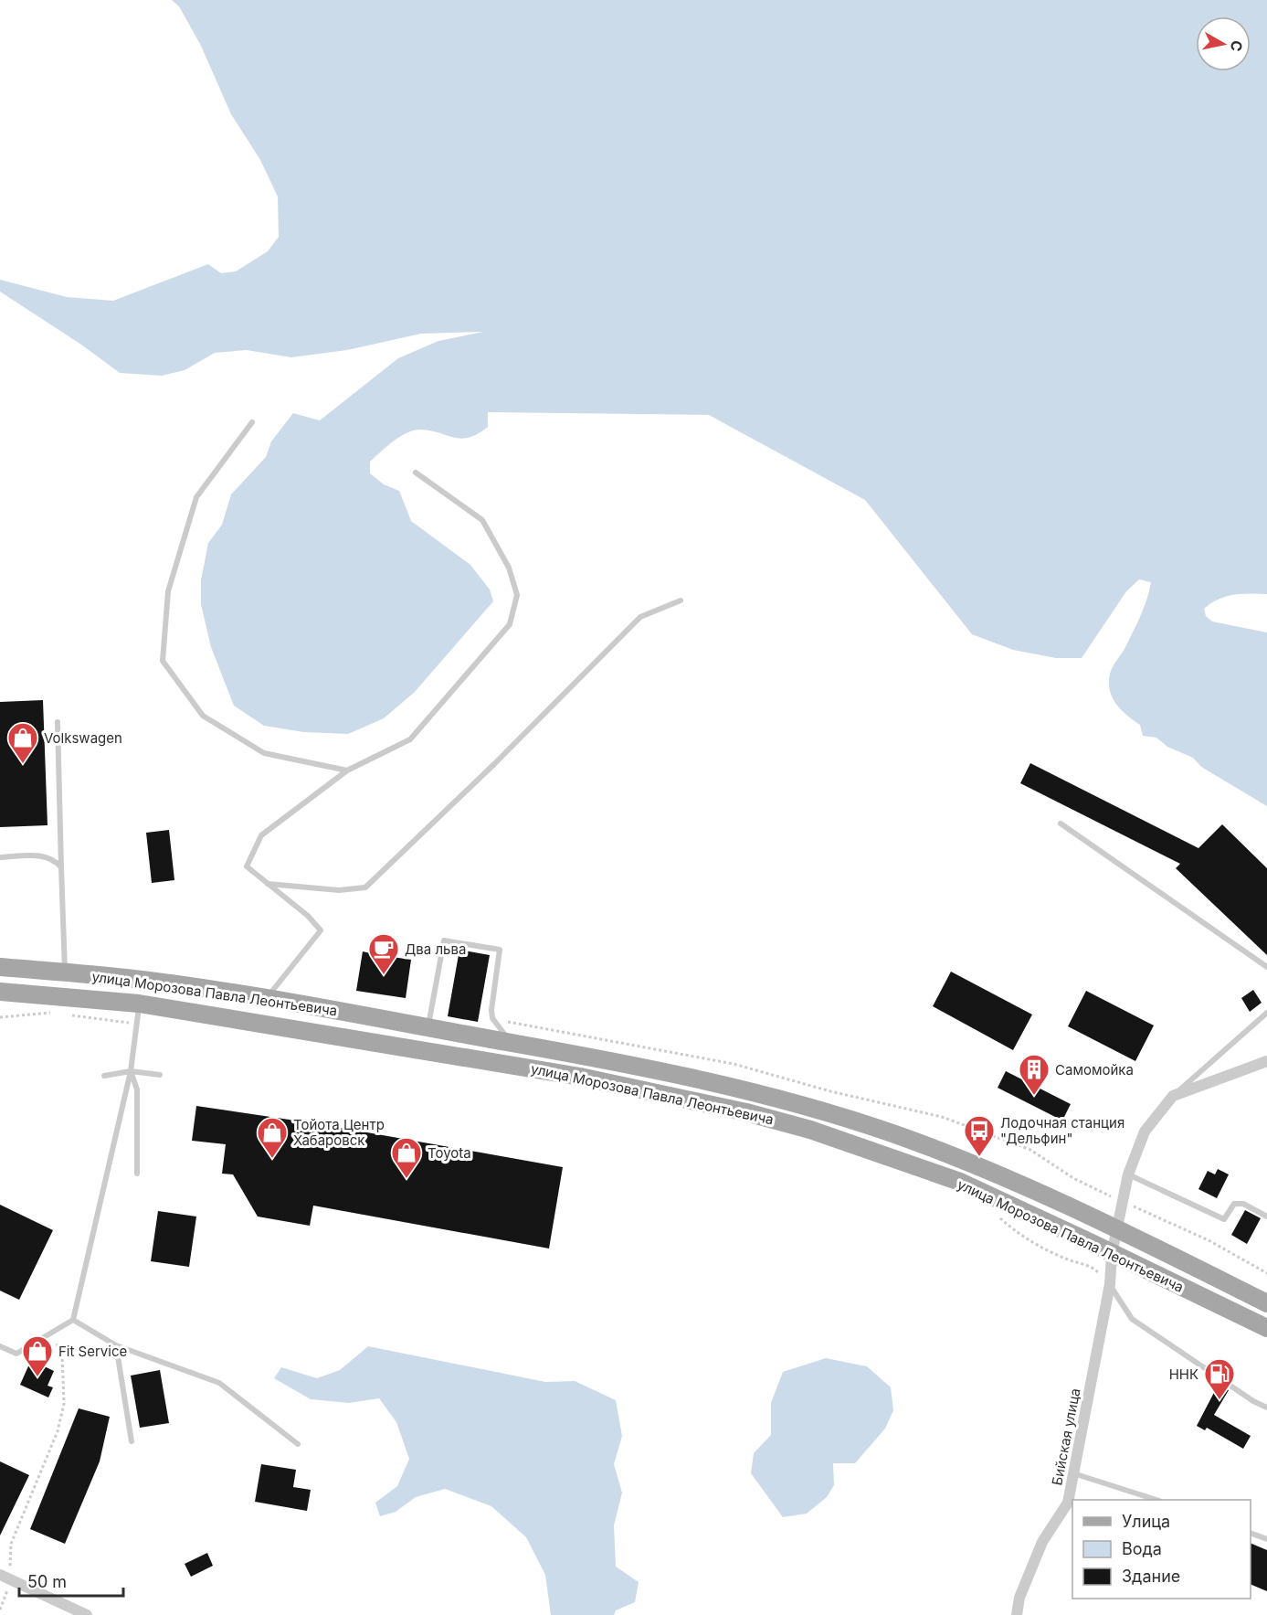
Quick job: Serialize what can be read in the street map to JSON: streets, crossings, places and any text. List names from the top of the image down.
{
  "streets": {
    "main road": ["улица Морозова Павла Леонтьевича"],
    "street": ["Бийская улица"]
  },
  "crossings": [
    ["улица Морозова Павла Леонтьевича", "Бийская улица"]
  ],
  "places": {
    "shop": [
      "Volkswagen",
      "Тойота Центр Хабаровск",
      "Toyota",
      "Fit Service"
    ],
    "cafe": ["Два льва"],
    "building": ["Самомойка"],
    "bus stop": ["Лодочная станция \"Дельфин\""],
    "fuel station": ["ННК"]
  },
  "legend": ["Улица", "Вода", "Здание"],
  "scale_bar": "50 m",
  "north": "right"
}
